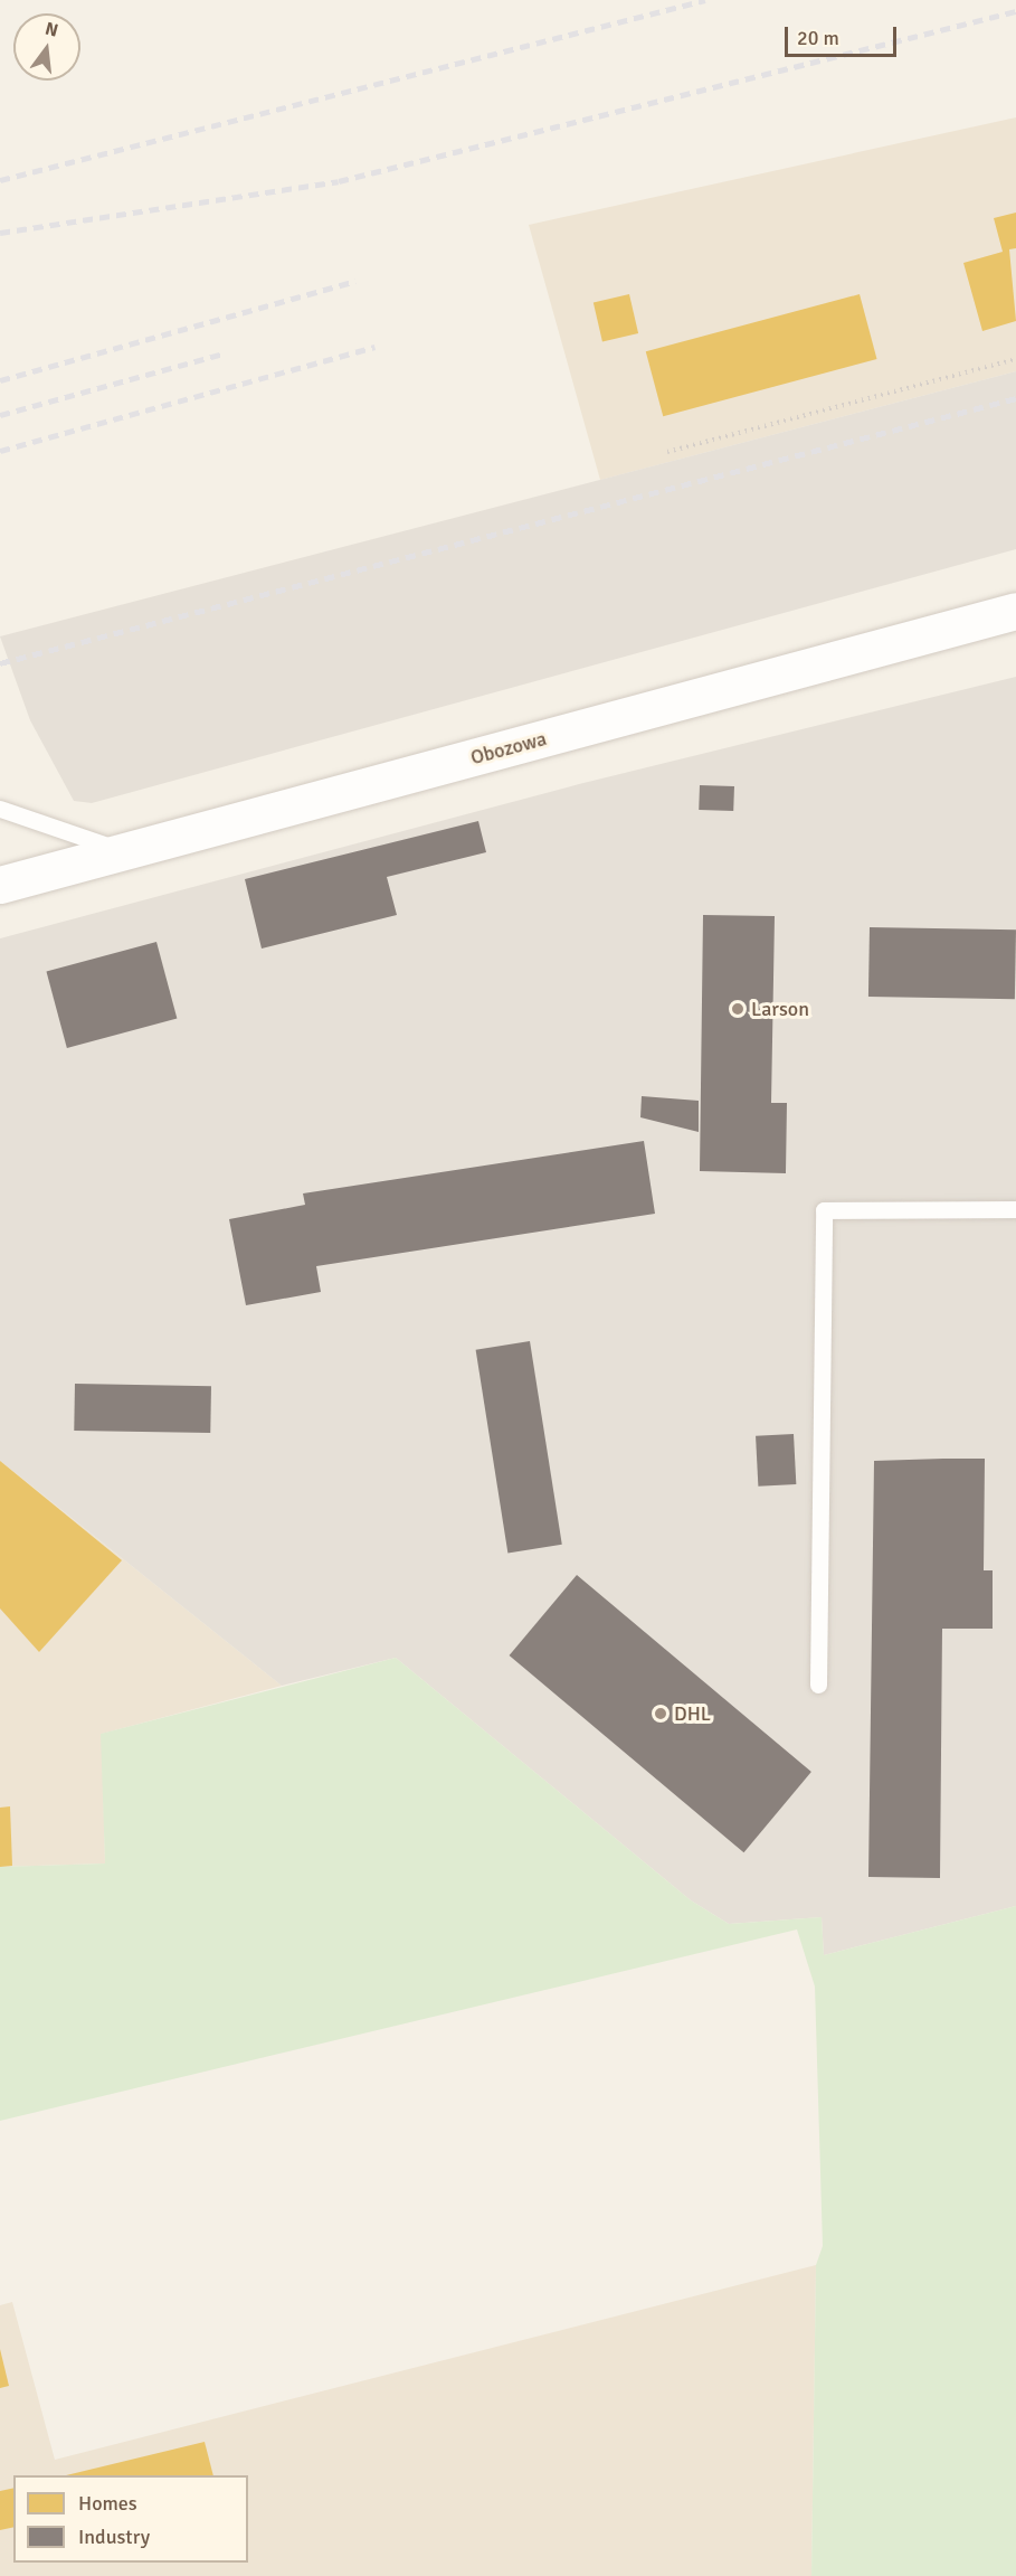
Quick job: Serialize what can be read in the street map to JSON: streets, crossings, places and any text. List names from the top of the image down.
{
  "streets": {
    "street": ["Obozowa"]
  },
  "places": ["Larson", "DHL"],
  "legend": ["Homes", "Industry"],
  "scale_bar": "20 m",
  "north": "top"
}
